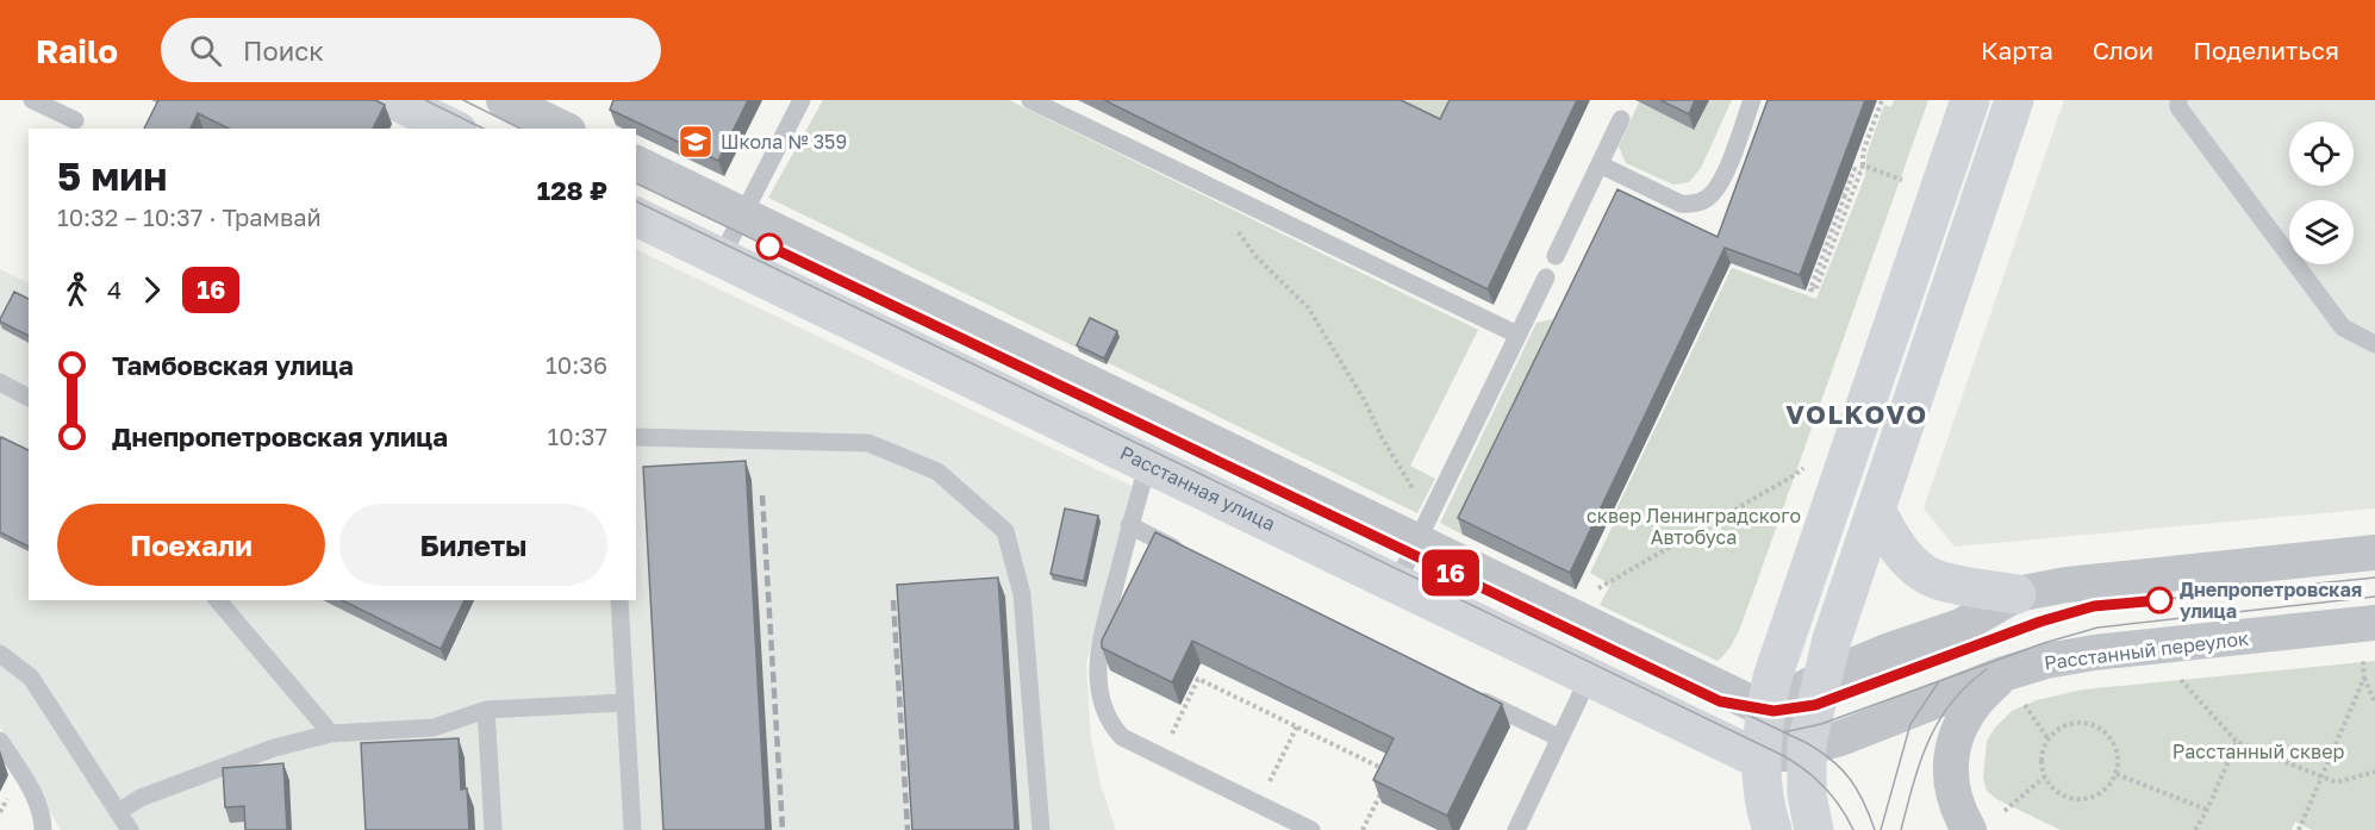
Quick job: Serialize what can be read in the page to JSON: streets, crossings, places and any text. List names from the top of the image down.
{
  "streets": {
    "main road": ["Расстанная улица"],
    "street": ["Расстанный переулок"]
  },
  "crossings": [
    ["Расстанная улица", "Расстанный переулок"]
  ],
  "districts": ["VOLKOVO"],
  "parks": ["сквер Ленинградского Автобуса", "Расстанный сквер"],
  "places": {
    "school or university": ["Школа № 359"],
    "other": ["Днепропетровская улица"]
  },
  "lines": ["tram line 16"],
  "page": {
    "header": "Railo",
    "search": "Поиск",
    "nav": ["Карта", "Слои", "Поделиться"],
    "on_map": "16",
    "heading": ["5 мин", "10:32 – 10:37 · Трамвай", "128 ₽"],
    "legs": ["4", "16"],
    "list": [
      {
        "name": "Тамбовская улица",
        "value": "10:36"
      },
      {
        "name": "Днепропетровская улица",
        "value": "10:37"
      }
    ],
    "buttons": ["Поехали", "Билеты"]
  }
}
